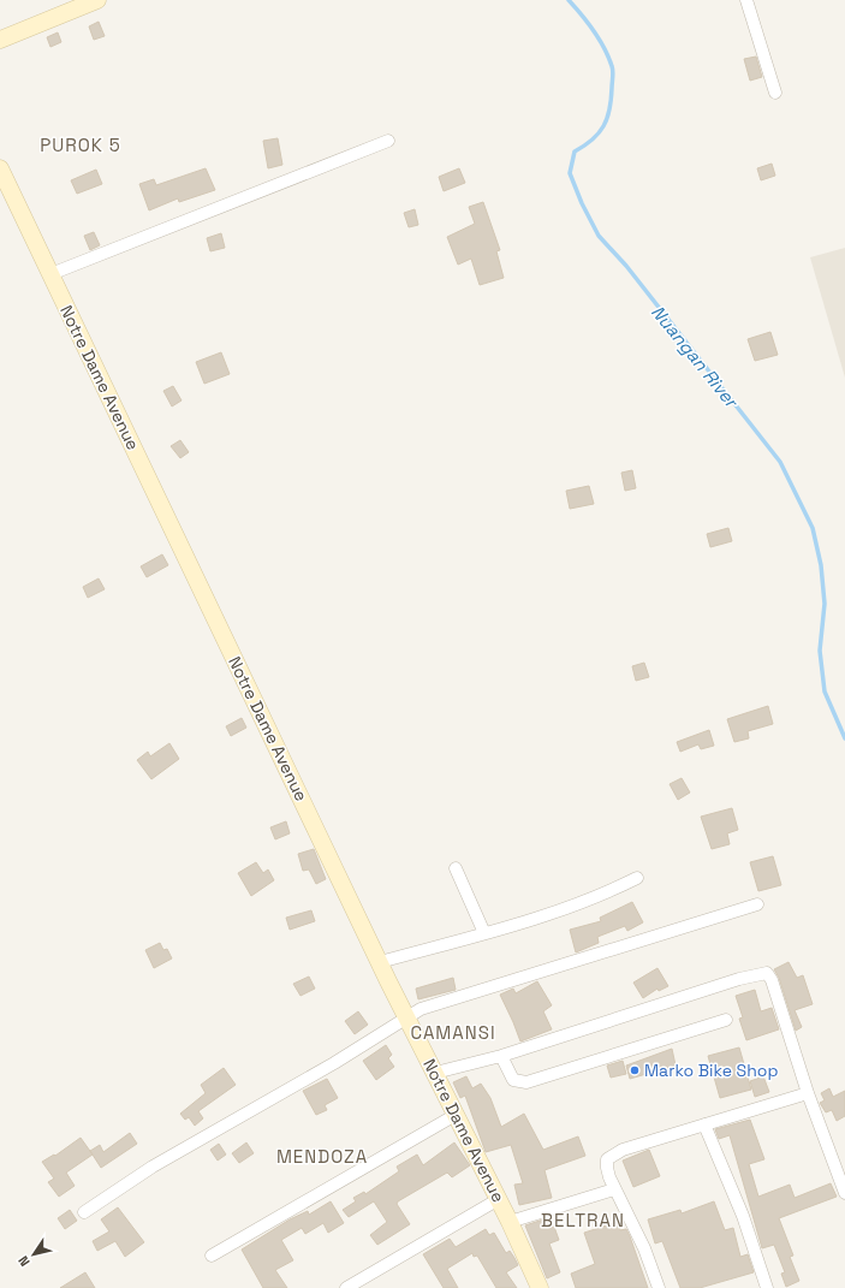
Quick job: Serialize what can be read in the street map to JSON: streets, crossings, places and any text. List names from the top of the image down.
{
  "streets": {
    "street": ["Notre Dame Avenue"]
  },
  "districts": [
    "PUROK 5",
    "CAMANSI",
    "MENDOZA",
    "BELTRAN"
  ],
  "water": ["Nuangan River"],
  "places": ["Marko Bike Shop"],
  "north": "bottom left"
}
